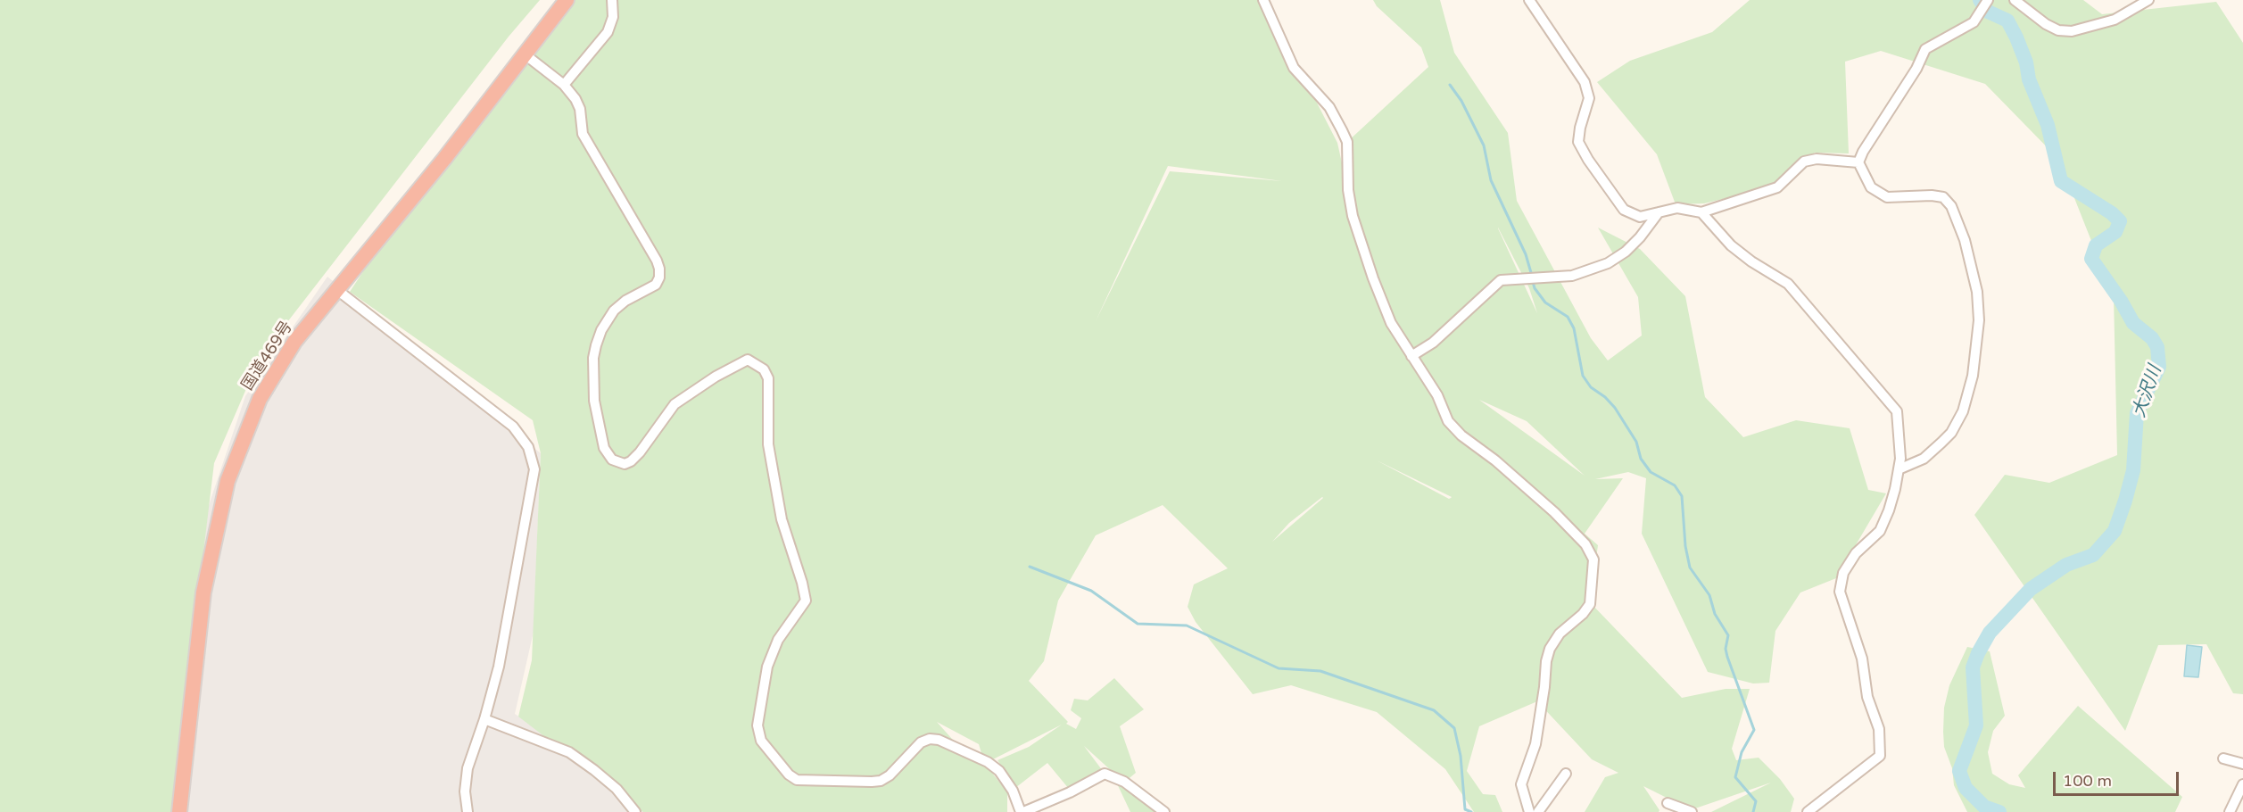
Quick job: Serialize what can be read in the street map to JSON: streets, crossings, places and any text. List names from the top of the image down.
{
  "streets": {
    "highway": ["国道469号"]
  },
  "water": ["大沢川"],
  "scale_bar": "100 m"
}
